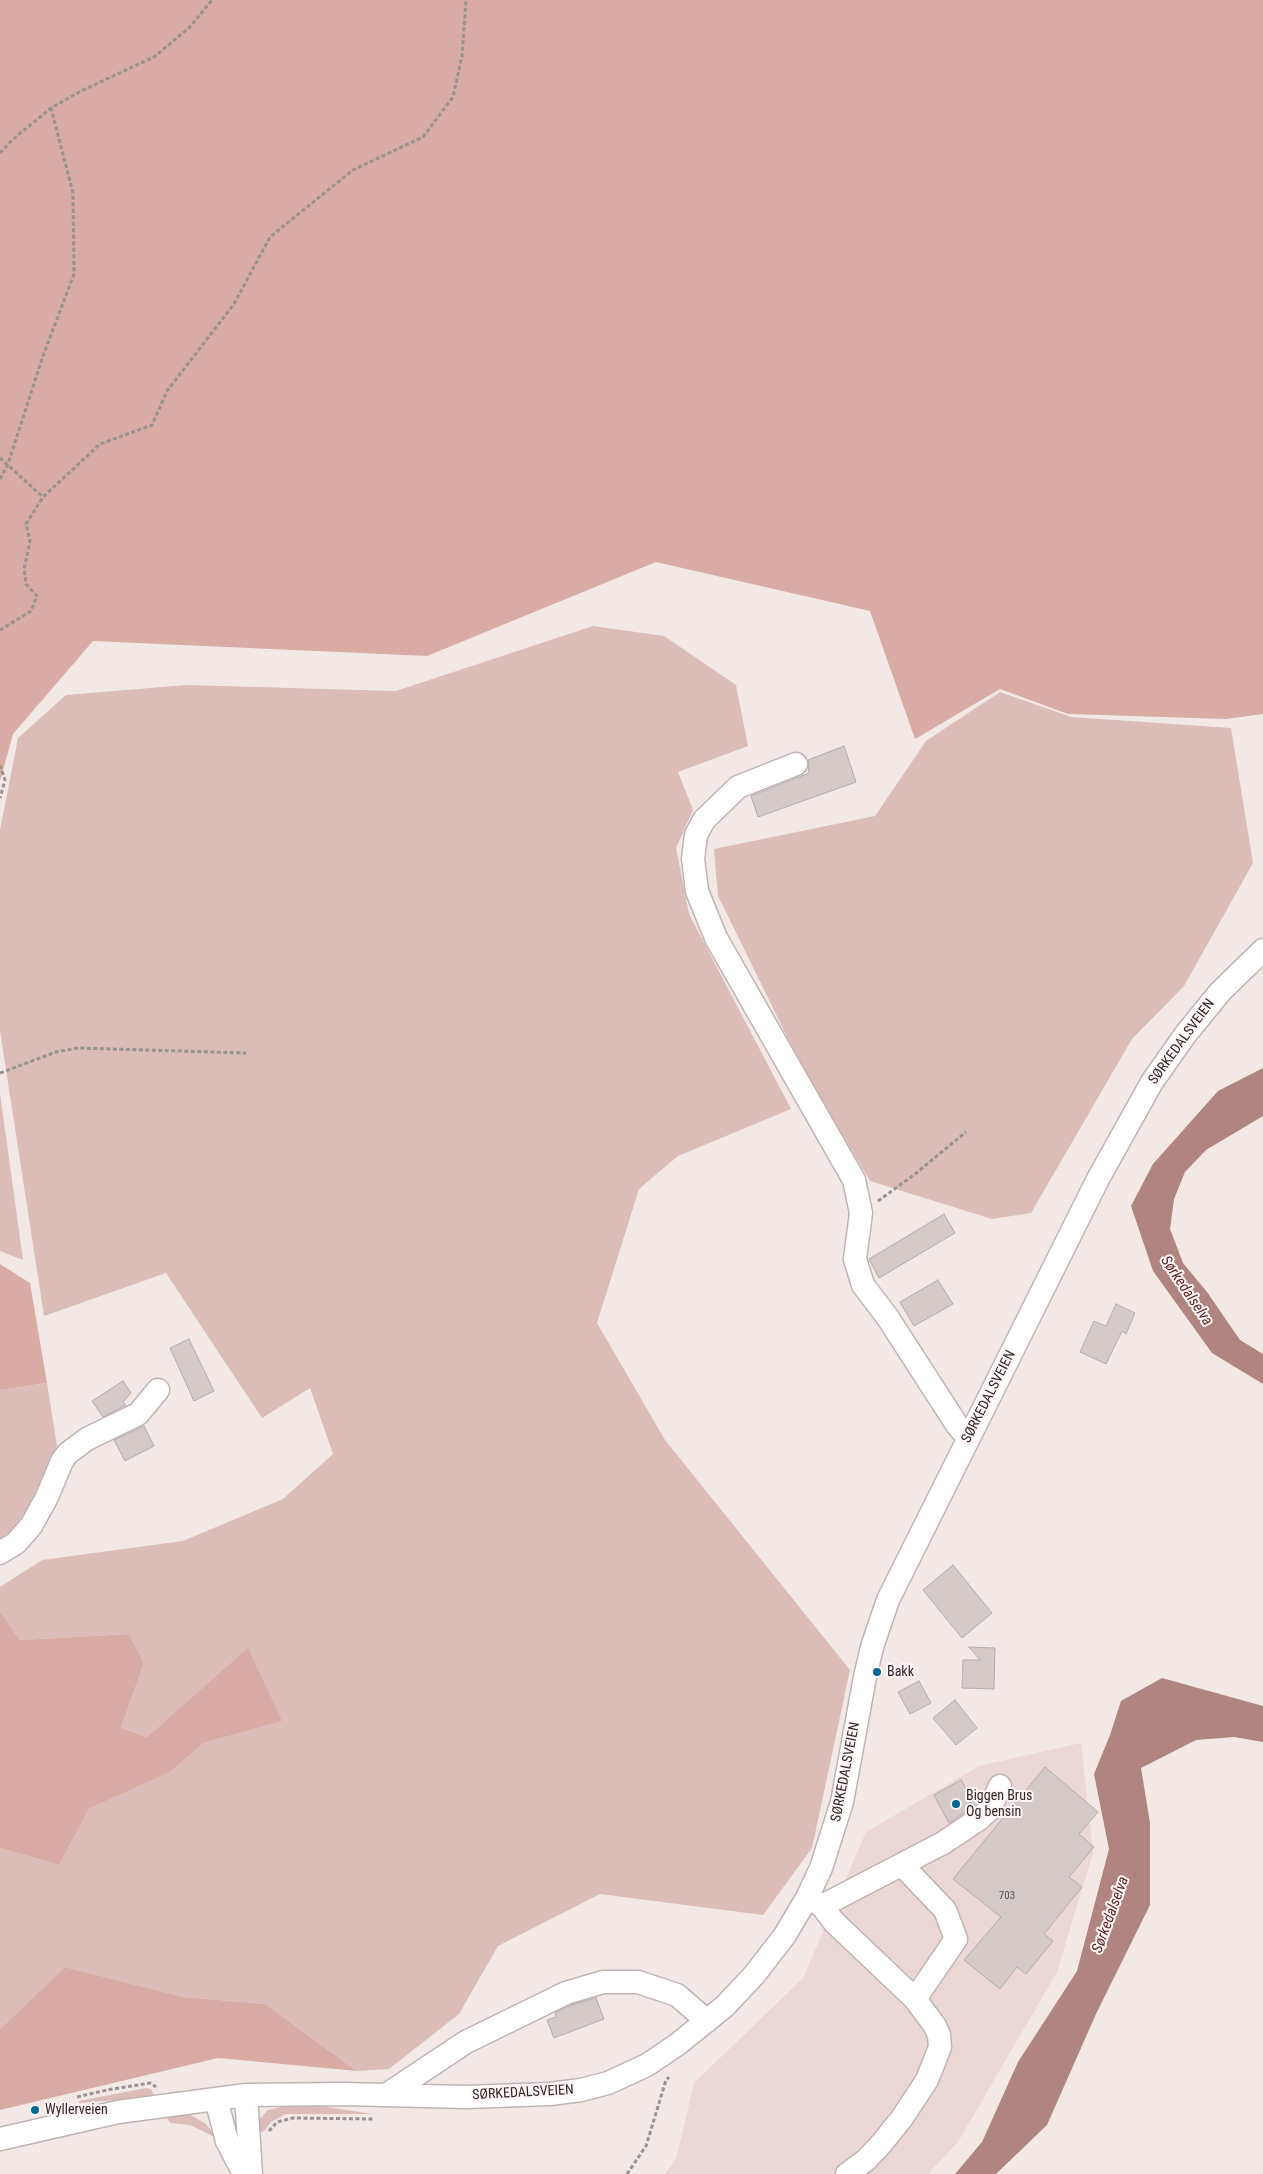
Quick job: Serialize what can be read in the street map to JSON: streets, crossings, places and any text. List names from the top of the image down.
{
  "streets": {
    "street": ["SØRKEDALSVEIEN"]
  },
  "water": ["Sørkedalselva"],
  "places": ["Bakk", "Biggen Brus Og bensin", "Wyllerveien"],
  "house_numbers": ["703"]
}
